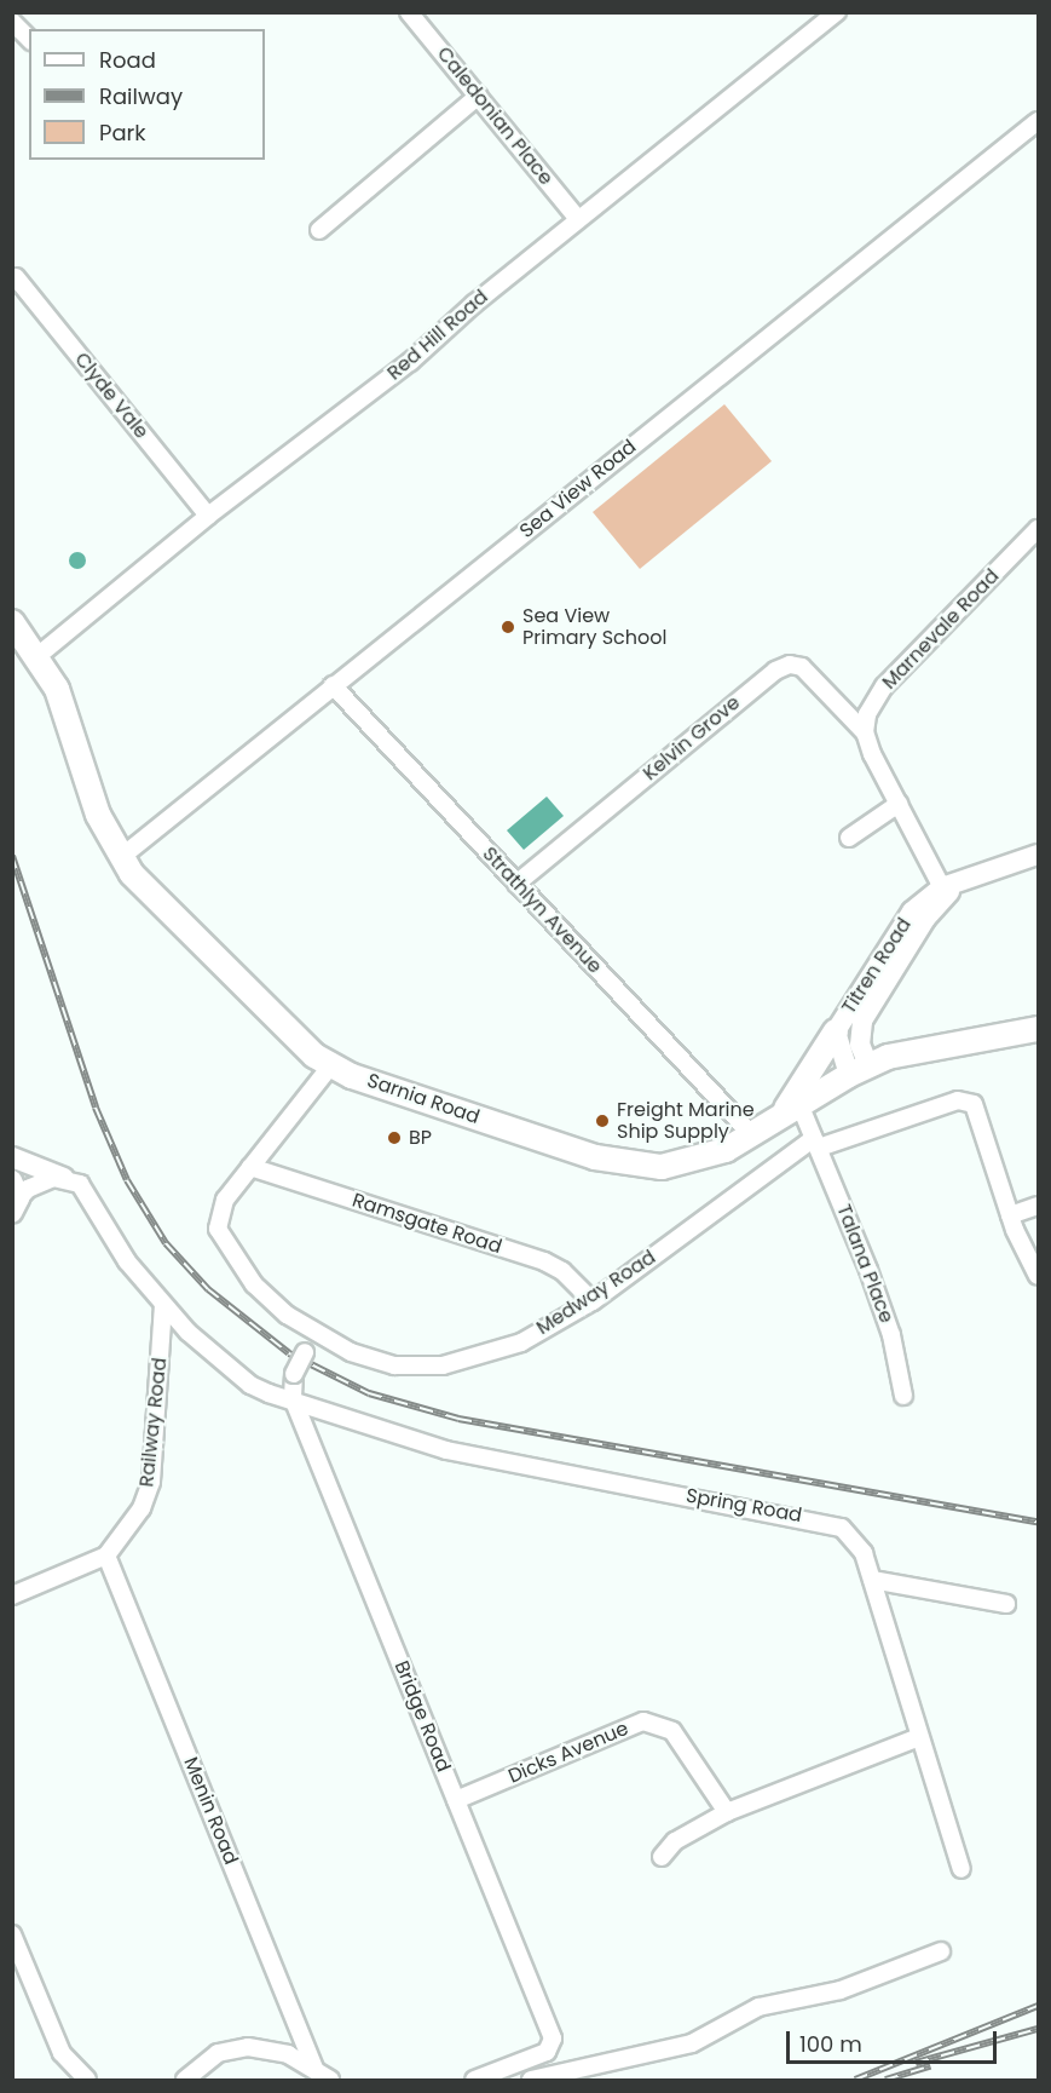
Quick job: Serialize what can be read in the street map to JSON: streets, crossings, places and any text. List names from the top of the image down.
{
  "streets": {
    "main road": ["Sarnia Road"],
    "street": [
      "Caledonian Place",
      "Red Hill Road",
      "Clyde Vale",
      "Sea View Road",
      "Marnevale Road",
      "Kelvin Grove",
      "Strathlyn Avenue",
      "Titren Road",
      "Ramsgate Road",
      "Talana Place",
      "Medway Road",
      "Railway Road",
      "Spring Road",
      "Bridge Road",
      "Dicks Avenue",
      "Menin Road"
    ]
  },
  "crossings": [
    ["Caledonian Place", "Red Hill Road"],
    ["Red Hill Road", "Clyde Vale"],
    ["Red Hill Road", "Sarnia Road"],
    ["Sea View Road", "Strathlyn Avenue"],
    ["Sea View Road", "Sarnia Road"],
    ["Marnevale Road", "Kelvin Grove"],
    ["Kelvin Grove", "Strathlyn Avenue"],
    ["Strathlyn Avenue", "Sarnia Road"],
    ["Titren Road", "Sarnia Road"],
    ["Sarnia Road", "Medway Road"],
    ["Ramsgate Road", "Medway Road"],
    ["Talana Place", "Medway Road"],
    ["Railway Road", "Spring Road"],
    ["Railway Road", "Menin Road"],
    ["Spring Road", "Bridge Road"],
    ["Bridge Road", "Dicks Avenue"]
  ],
  "places": ["Sea View Primary School", "Freight Marine Ship Supply", "BP"],
  "legend": ["Road", "Railway", "Park"],
  "scale_bar": "100 m"
}
